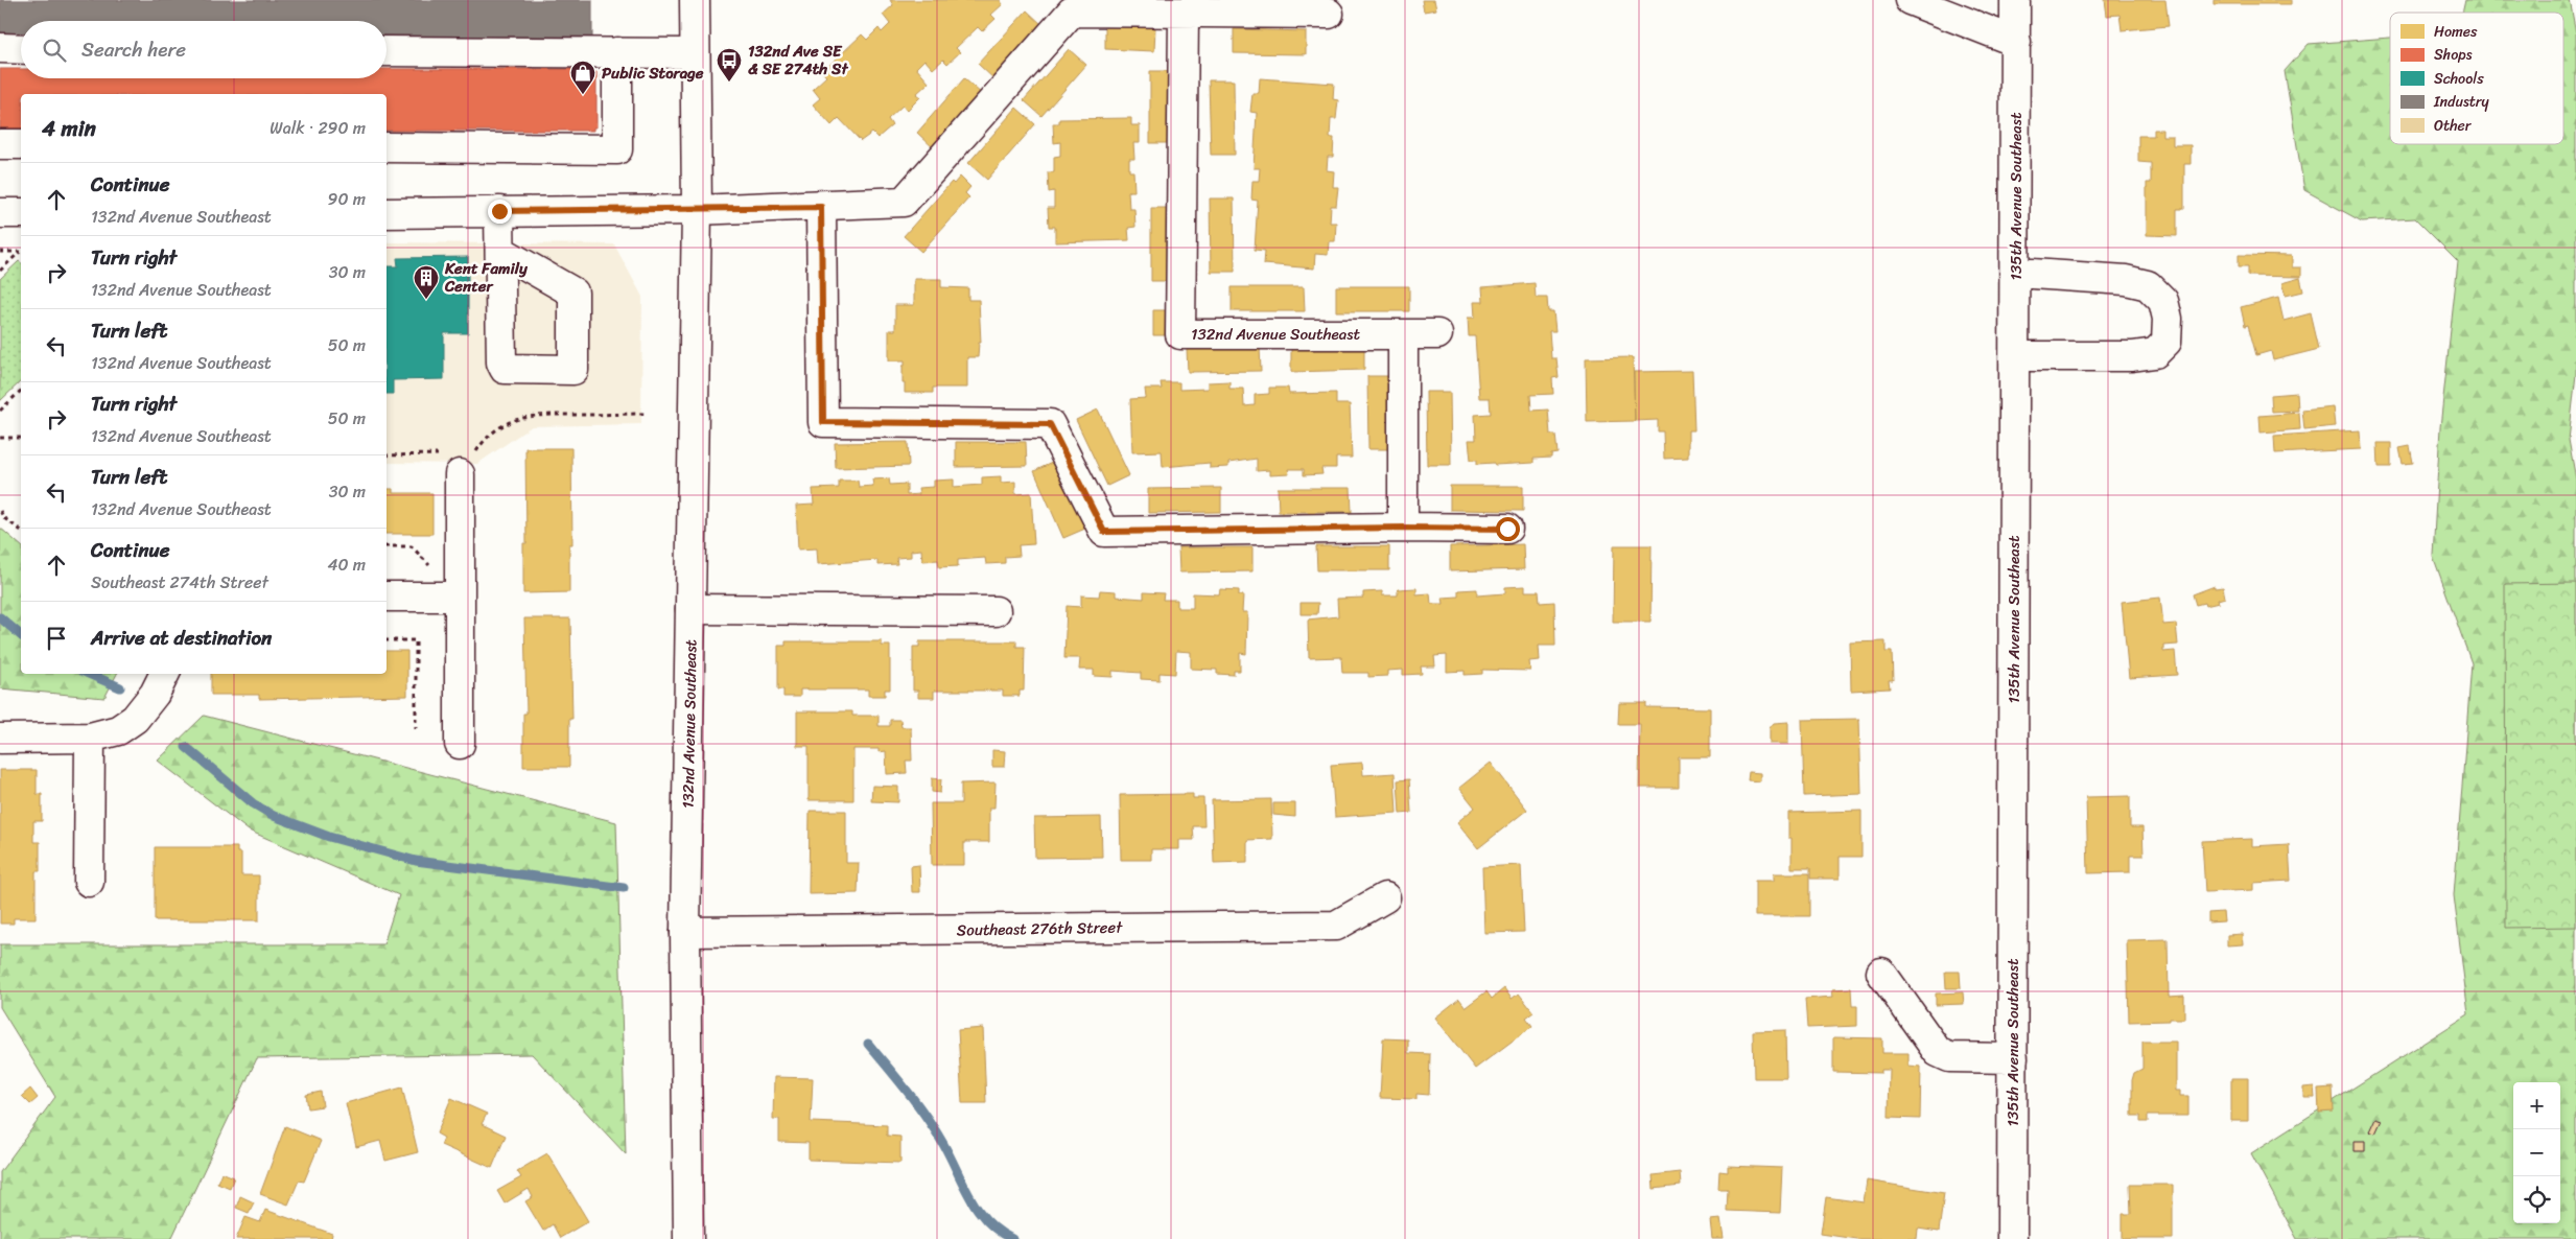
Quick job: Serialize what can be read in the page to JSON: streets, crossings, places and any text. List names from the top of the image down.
{
  "streets": {
    "street": ["135th Avenue Southeast", "132nd Avenue Southeast", "Southeast 276th Street"]
  },
  "crossings": [
    ["132nd Avenue Southeast", "Southeast 276th Street"]
  ],
  "places": {
    "bus stop": ["132nd Ave SE & SE 274th St"],
    "shop": ["Public Storage"],
    "building": ["Kent Family Center"]
  },
  "legend": [
    "Homes",
    "Shops",
    "Schools",
    "Industry",
    "Other"
  ],
  "page": {
    "search": "Search here",
    "heading": ["4 min", "Walk · 290 m"],
    "list": [
      ["Continue", "132nd Avenue Southeast", "90 m"],
      ["Turn right", "132nd Avenue Southeast", "30 m"],
      ["Turn left", "132nd Avenue Southeast", "50 m"],
      ["Turn right", "132nd Avenue Southeast", "50 m"],
      ["Turn left", "132nd Avenue Southeast", "30 m"],
      ["Continue", "Southeast 274th Street", "40 m"],
      "Arrive at destination"
    ],
    "map_buttons": ["+", "−"]
  }
}
